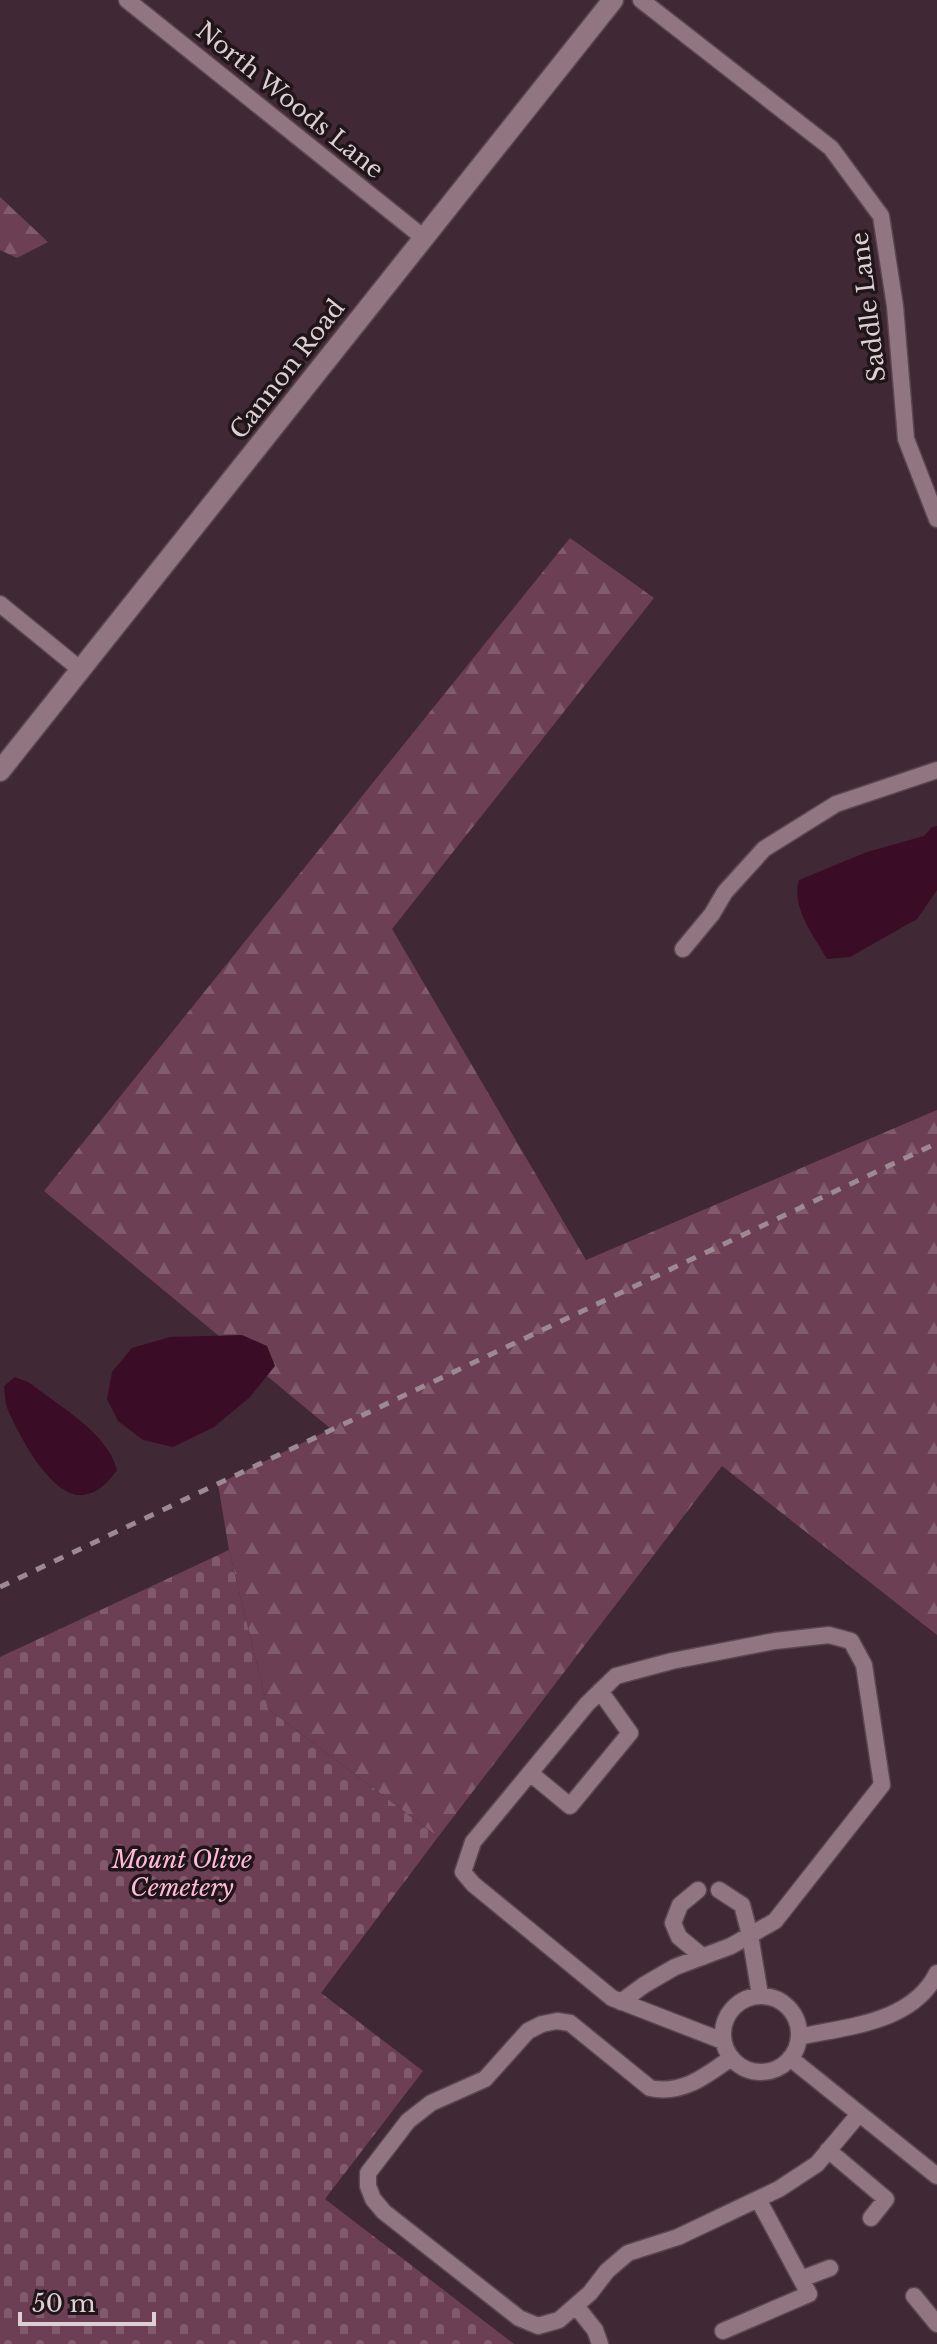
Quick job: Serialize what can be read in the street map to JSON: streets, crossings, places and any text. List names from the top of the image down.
{
  "streets": {
    "main road": ["Cannon Road"],
    "street": ["North Woods Lane", "Saddle Lane"]
  },
  "crossings": [
    ["North Woods Lane", "Cannon Road"]
  ],
  "parks": ["Mount Olive Cemetery"],
  "scale_bar": "50 m"
}
